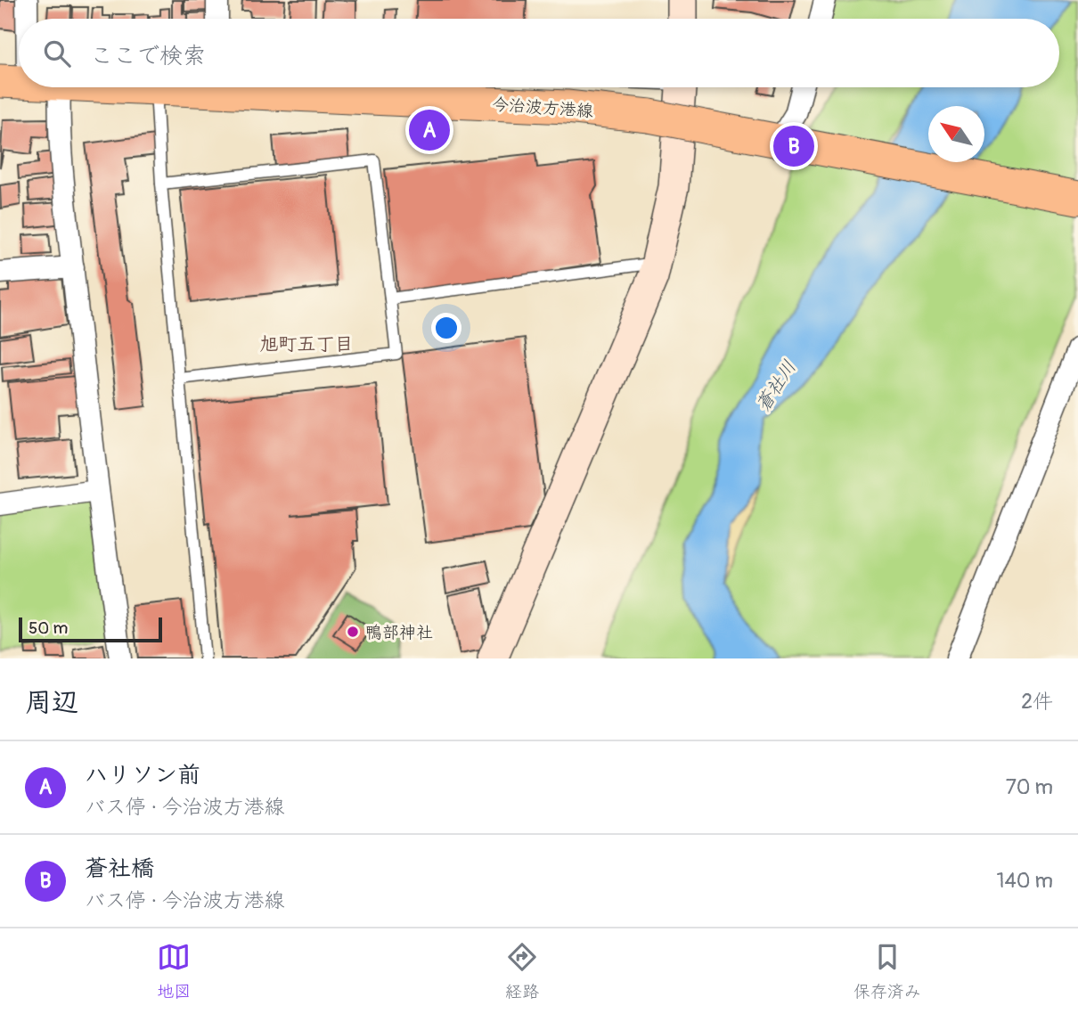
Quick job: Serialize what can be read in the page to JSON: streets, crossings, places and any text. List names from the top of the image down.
{
  "streets": {
    "main road": ["今治波方港線"]
  },
  "districts": ["旭町五丁目"],
  "water": ["蒼社川"],
  "places": ["鴨部神社"],
  "scale_bar": "50 m",
  "north": "top left",
  "page": {
    "search": "ここで検索",
    "pins": ["A", "B"],
    "scale": "50 m",
    "heading": ["周辺", "2件"],
    "list": [
      {
        "mark": "A",
        "name": "ハリソン前",
        "note": "バス停 · 今治波方港線",
        "value": "70 m"
      },
      {
        "mark": "B",
        "name": "蒼社橋",
        "note": "バス停 · 今治波方港線",
        "value": "140 m"
      }
    ],
    "nav": ["地図", "経路", "保存済み"]
  }
}
